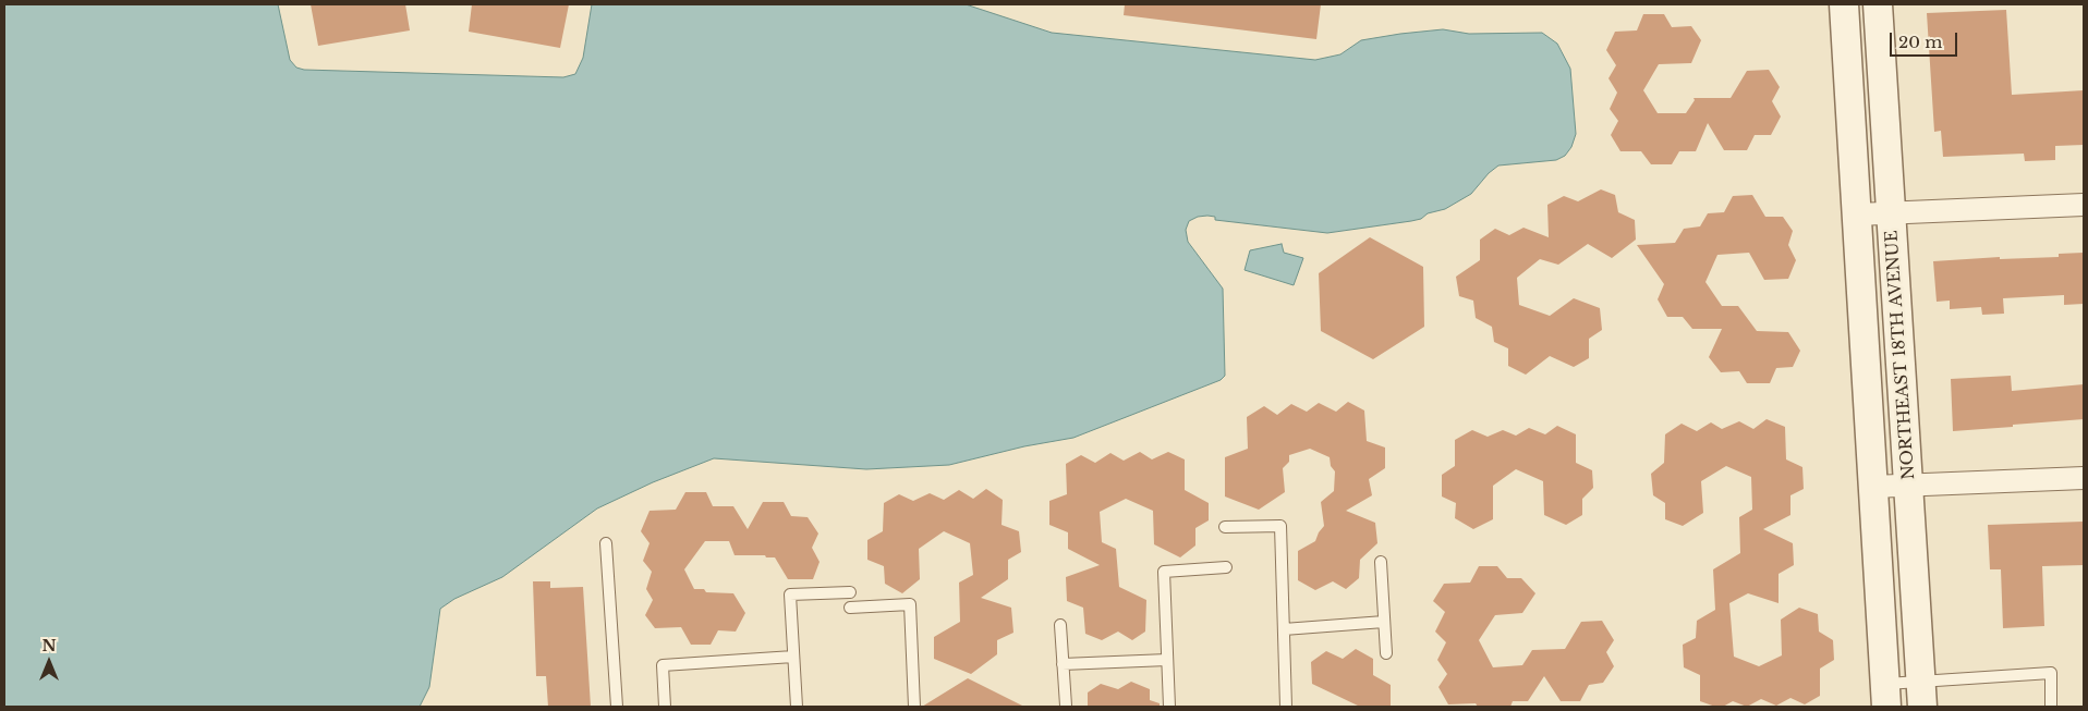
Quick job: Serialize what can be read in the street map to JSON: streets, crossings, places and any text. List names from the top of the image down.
{
  "streets": {
    "street": ["NORTHEAST 18TH AVENUE"]
  },
  "scale_bar": "20 m",
  "north": "top"
}
